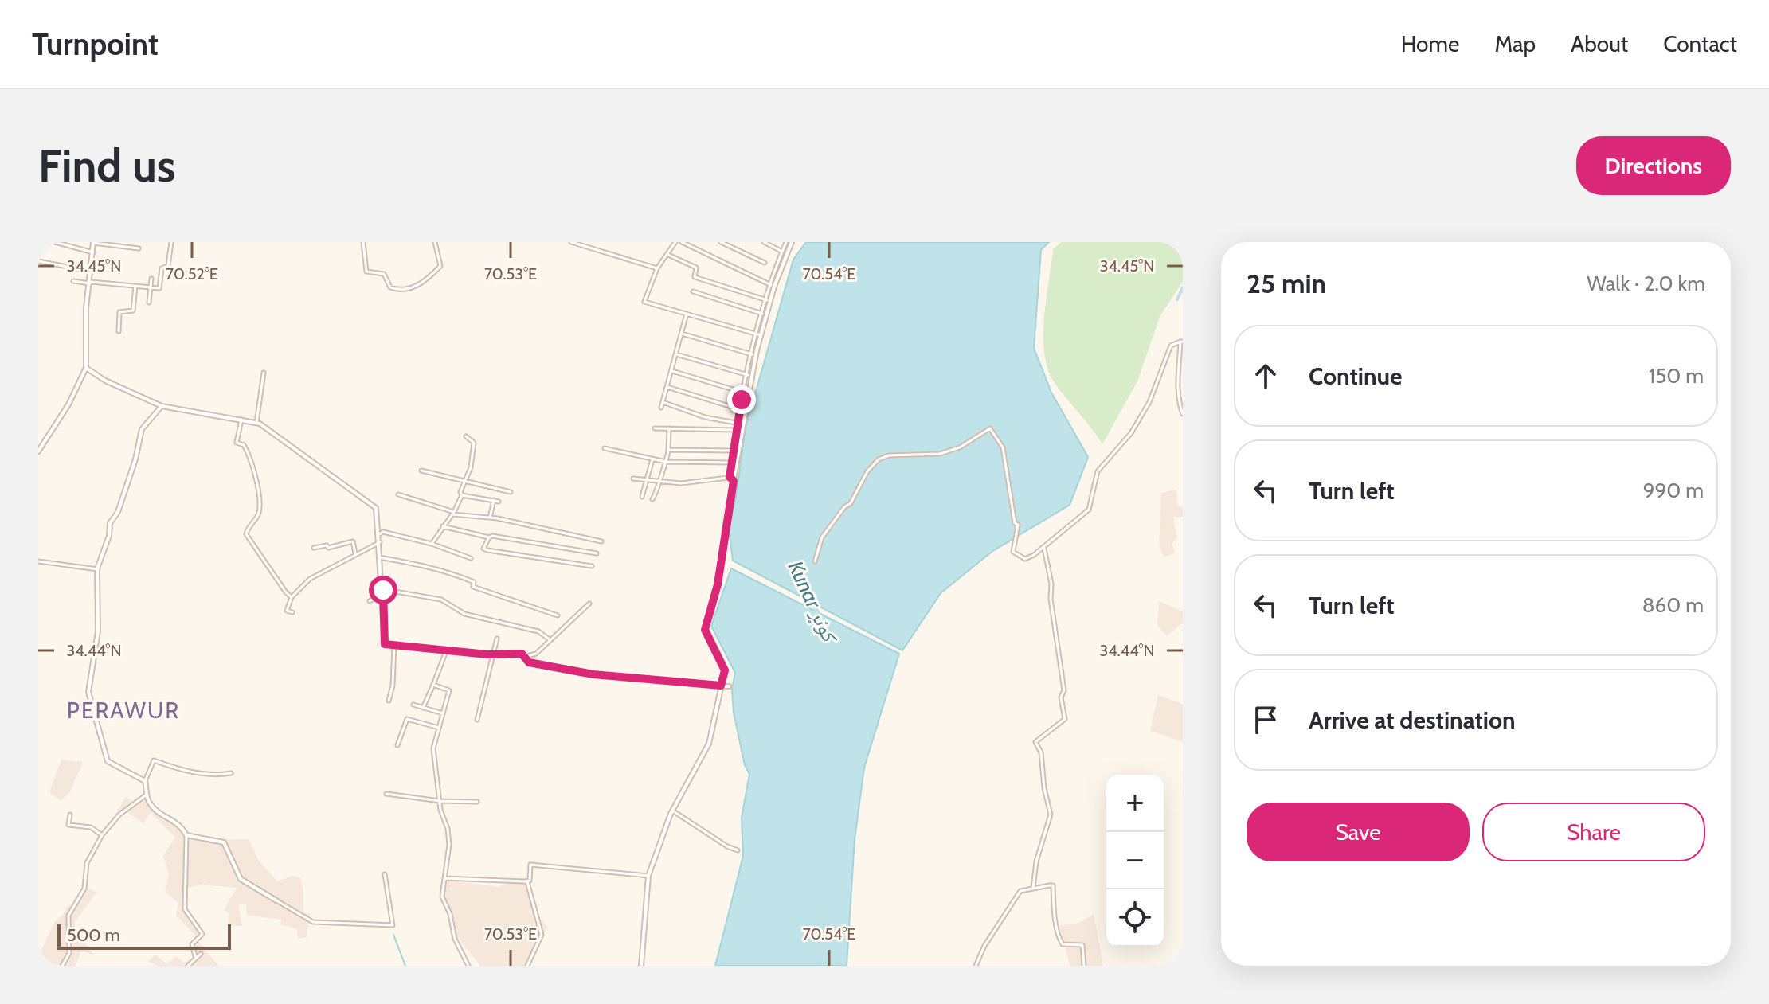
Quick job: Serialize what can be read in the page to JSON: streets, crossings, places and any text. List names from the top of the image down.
{
  "districts": ["PERAWUR"],
  "water": ["Kunar کونړ"],
  "scale_bar": "500 m",
  "page": {
    "header": "Turnpoint",
    "nav": [
      "Home",
      "Map",
      "About",
      "Contact"
    ],
    "buttons": [
      "Directions",
      ["Save", "Share"]
    ],
    "title": "Find us",
    "heading": ["25 min", "Walk · 2.0 km"],
    "list": [
      ["Continue", "150 m"],
      ["Turn left", "990 m"],
      ["Turn left", "860 m"],
      "Arrive at destination"
    ],
    "map_buttons": ["+", "−"],
    "scale": "500 m"
  },
  "coordinates": [
    "34.45°N",
    "70.52°E",
    "70.53°E",
    "70.54°E",
    "34.44°N"
  ]
}
